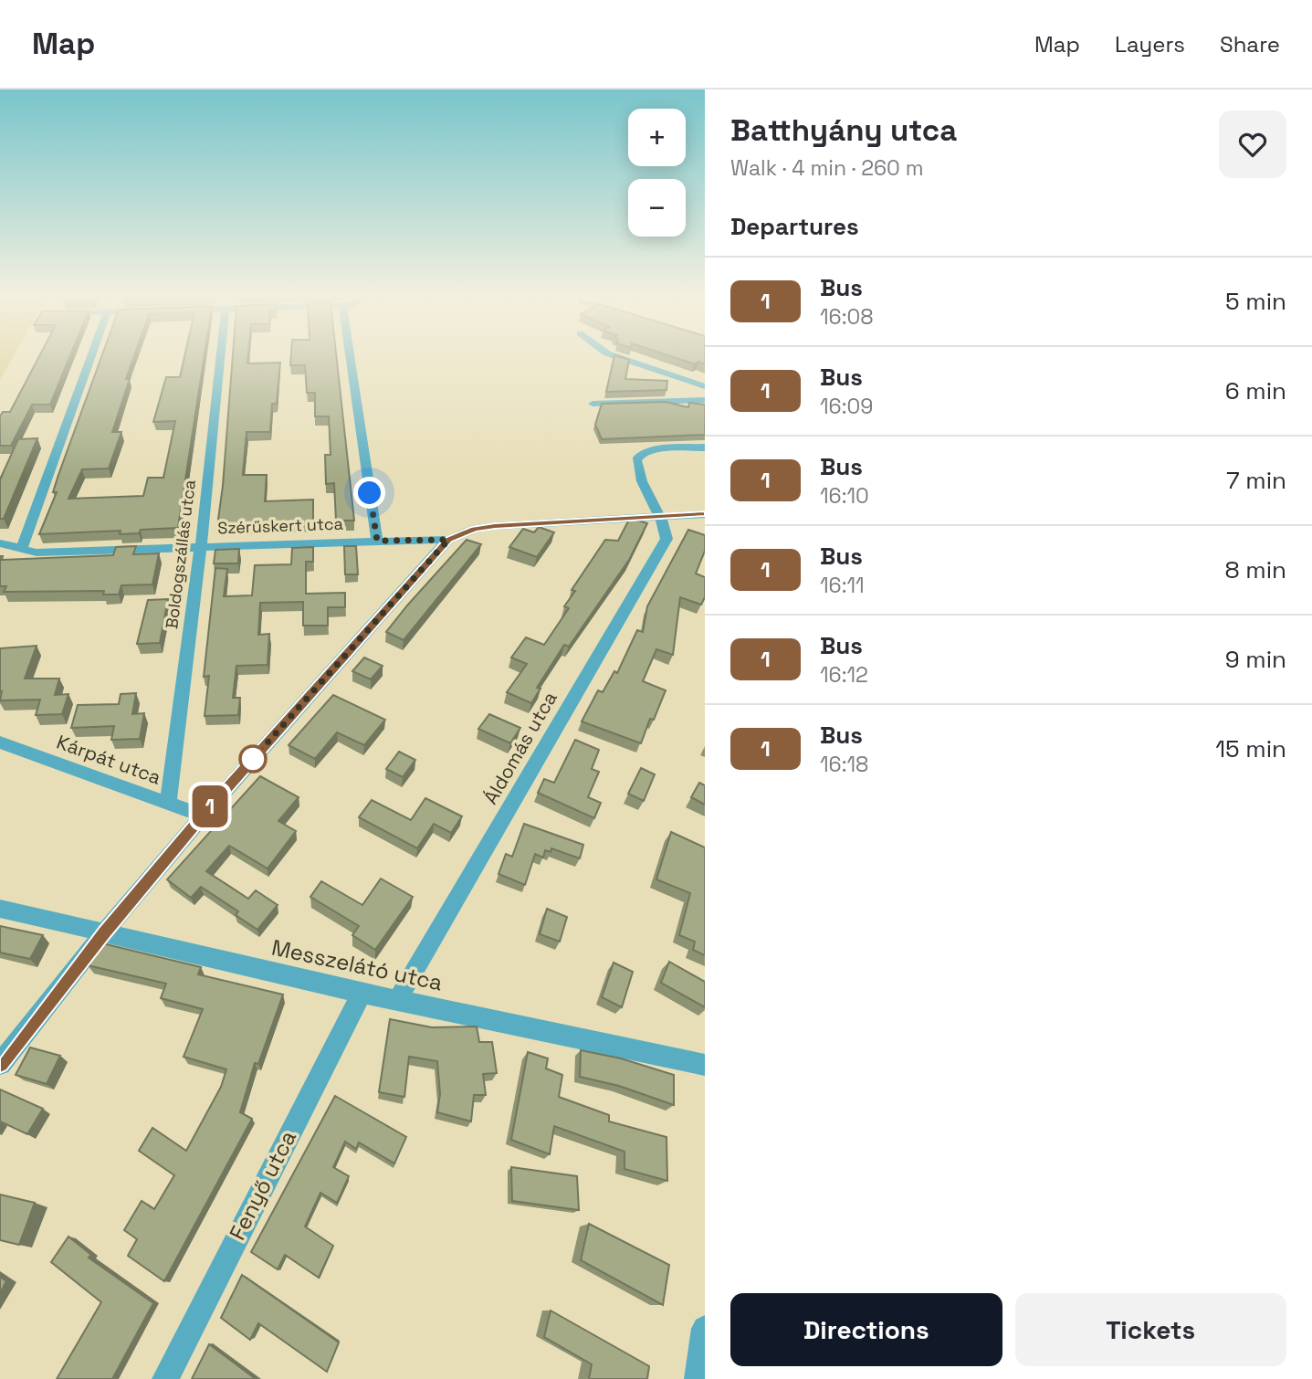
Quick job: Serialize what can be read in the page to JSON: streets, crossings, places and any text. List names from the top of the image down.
{
  "streets": {
    "street": [
      "Szérűskert utca",
      "Boldogszállás utca",
      "Áldomás utca",
      "Kárpát utca",
      "Messzelátó utca",
      "Fenyő utca"
    ]
  },
  "crossings": [
    ["Szérűskert utca", "Boldogszállás utca"],
    ["Boldogszállás utca", "Kárpát utca"],
    ["Áldomás utca", "Messzelátó utca"],
    ["Messzelátó utca", "Fenyő utca"]
  ],
  "lines": ["bus line 1"],
  "page": {
    "header": "Map",
    "nav": ["Map", "Layers", "Share"],
    "on_map": "1",
    "heading": [
      ["Batthyány utca", "Walk · 4 min · 260 m"],
      "Departures"
    ],
    "map_buttons": ["+", "−"],
    "list": [
      {
        "mark": "1",
        "name": "Bus",
        "note": "16:08",
        "value": "5 min"
      },
      {
        "mark": "1",
        "name": "Bus",
        "note": "16:09",
        "value": "6 min"
      },
      {
        "mark": "1",
        "name": "Bus",
        "note": "16:10",
        "value": "7 min"
      },
      {
        "mark": "1",
        "name": "Bus",
        "note": "16:11",
        "value": "8 min"
      },
      {
        "mark": "1",
        "name": "Bus",
        "note": "16:12",
        "value": "9 min"
      },
      {
        "mark": "1",
        "name": "Bus",
        "note": "16:18",
        "value": "15 min"
      }
    ],
    "buttons": ["Directions", "Tickets"]
  }
}
